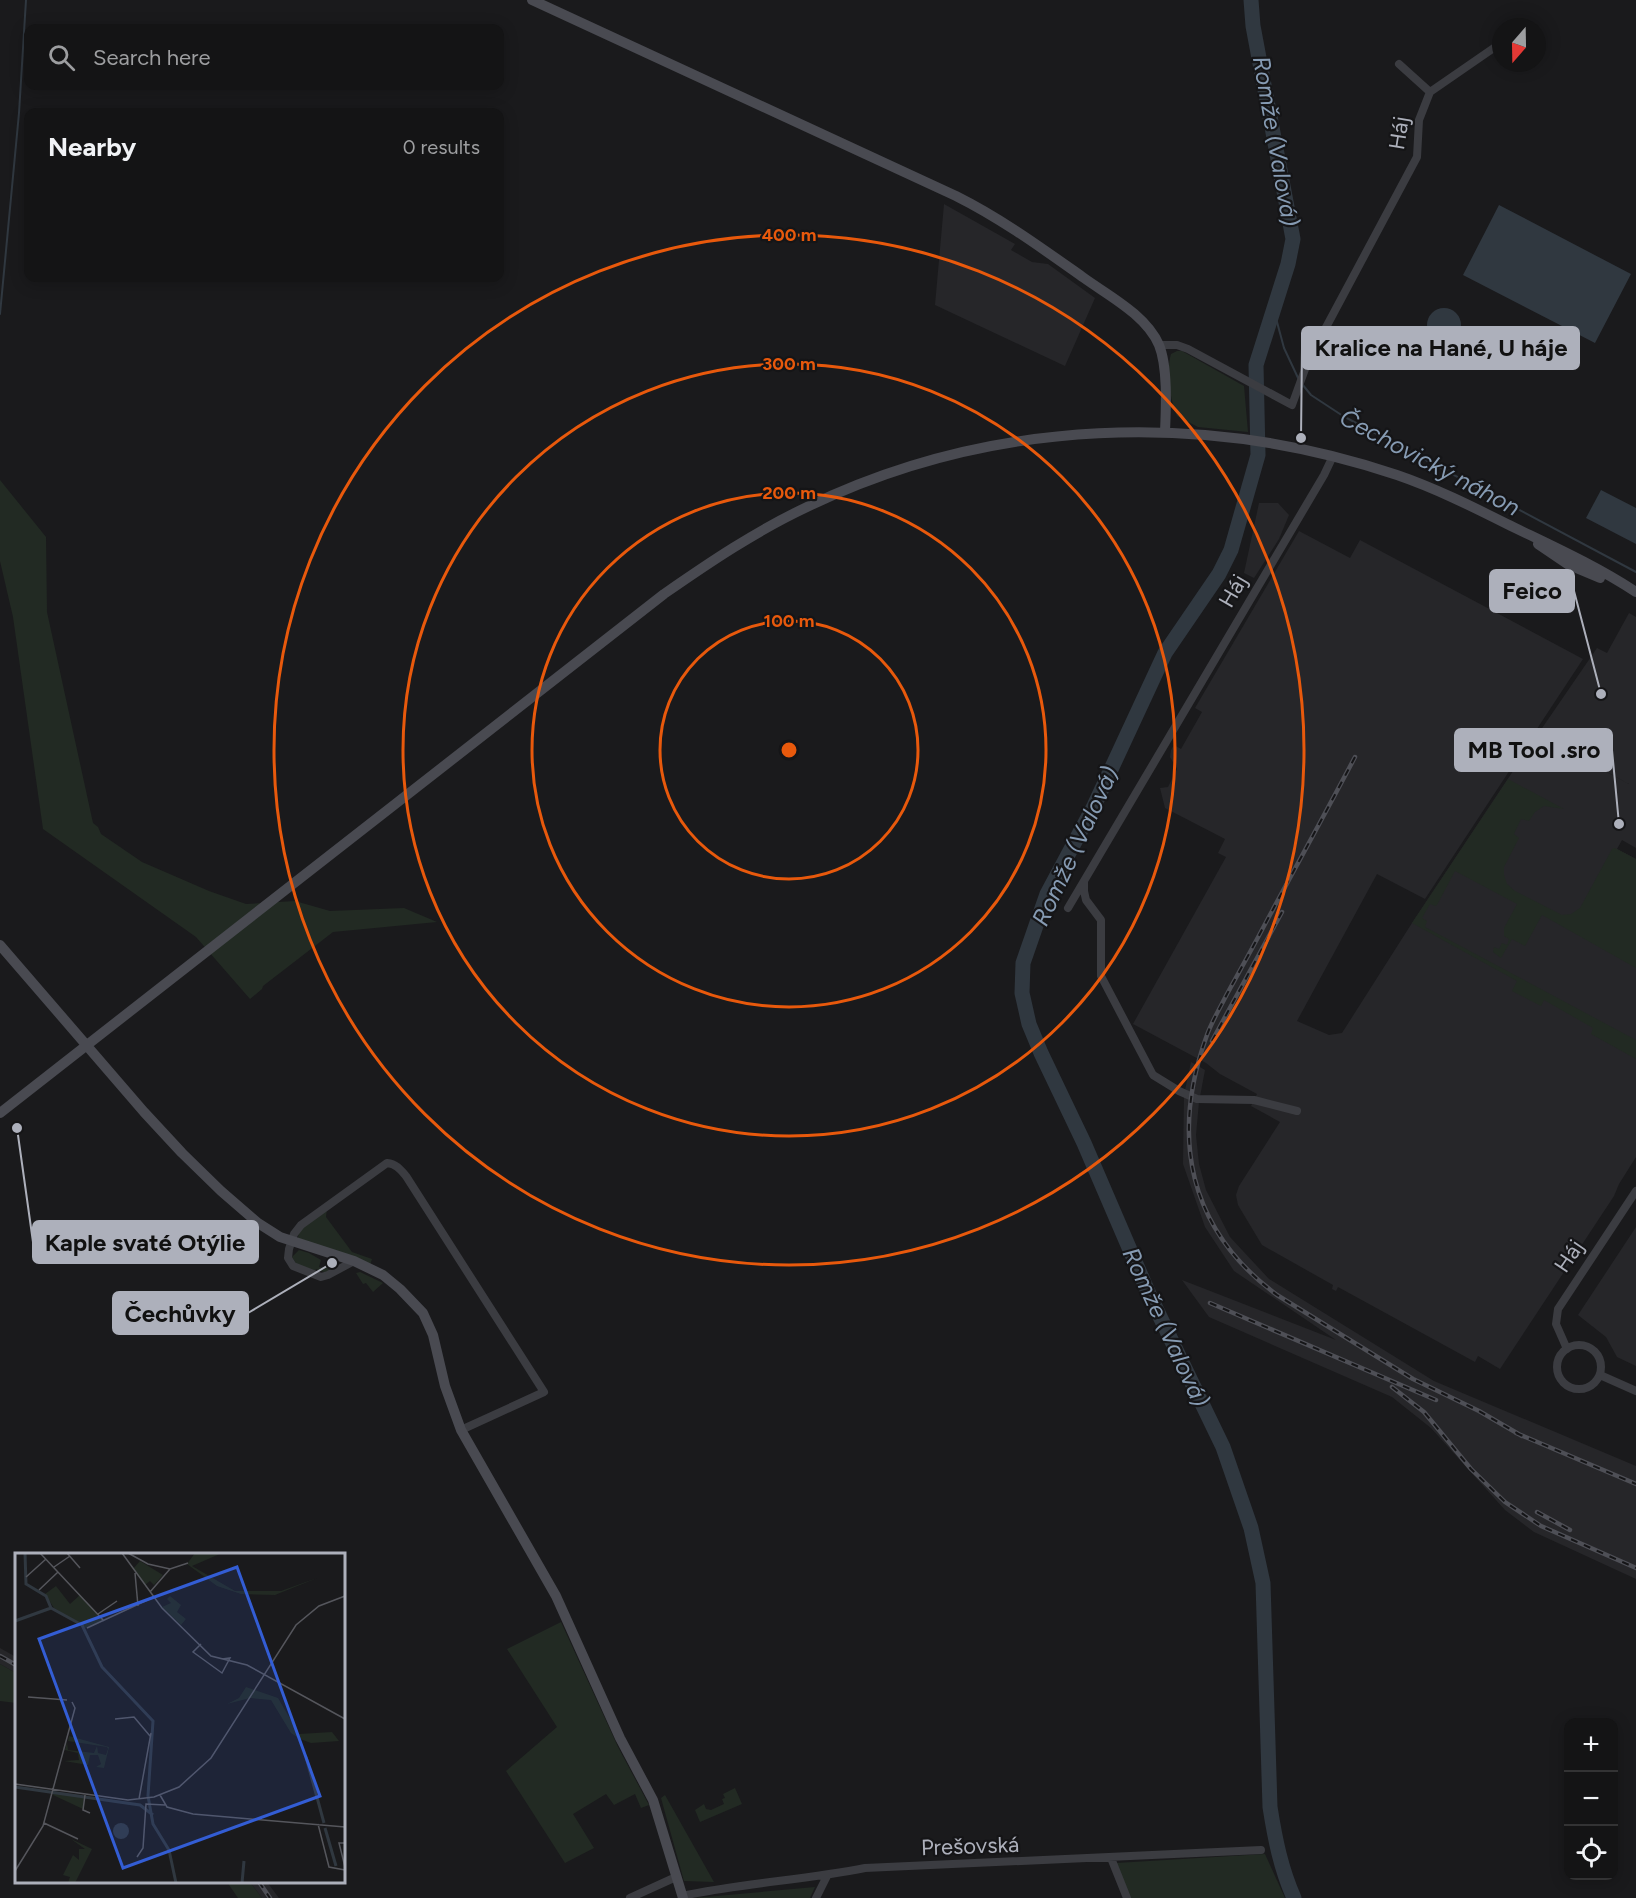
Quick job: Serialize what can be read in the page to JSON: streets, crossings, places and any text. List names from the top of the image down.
{
  "streets": {
    "street": ["Háj", "Prešovská"]
  },
  "water": ["Romže (Valová)", "Čechovický náhon"],
  "places": [
    "Kralice na Hané, U háje",
    "Feico",
    "MB Tool .sro",
    "Kaple svaté Otýlie",
    "Čechůvky"
  ],
  "north": "bottom",
  "page": {
    "search": "Search here",
    "heading": ["Nearby", "0 results"],
    "map_buttons": ["+", "−"]
  },
  "rings": [
    "400 m",
    "300 m",
    "200 m",
    "100 m"
  ]
}
